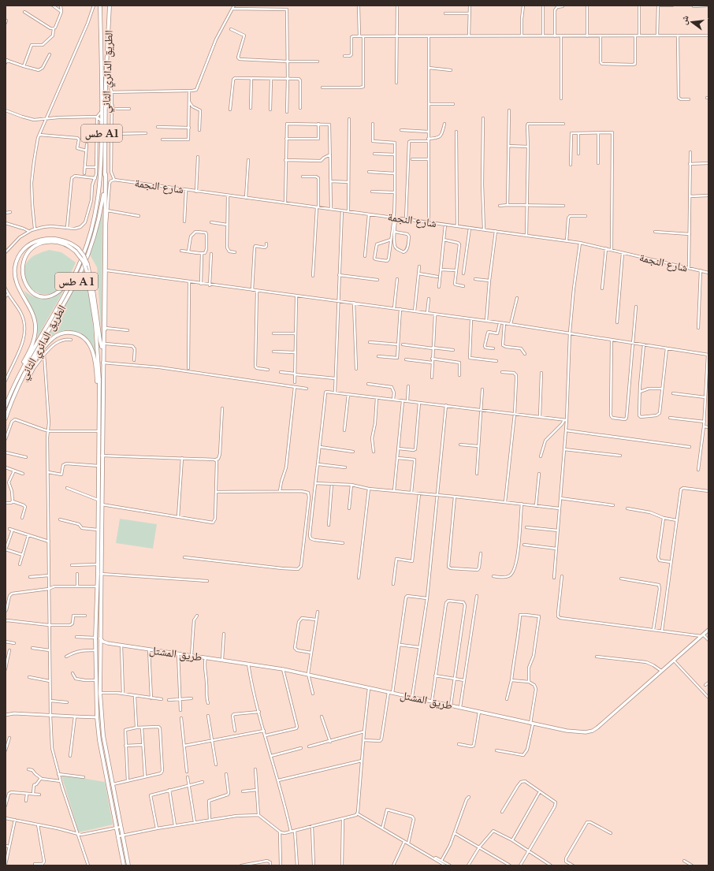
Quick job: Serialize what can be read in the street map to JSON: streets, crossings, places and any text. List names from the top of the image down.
{
  "streets": {
    "highway": ["الطريق الدائري الثاني", "طس A1", "طس A 1"],
    "main road": ["طريق المشتل"],
    "street": ["شارع النجمة"]
  },
  "north": "left"
}
